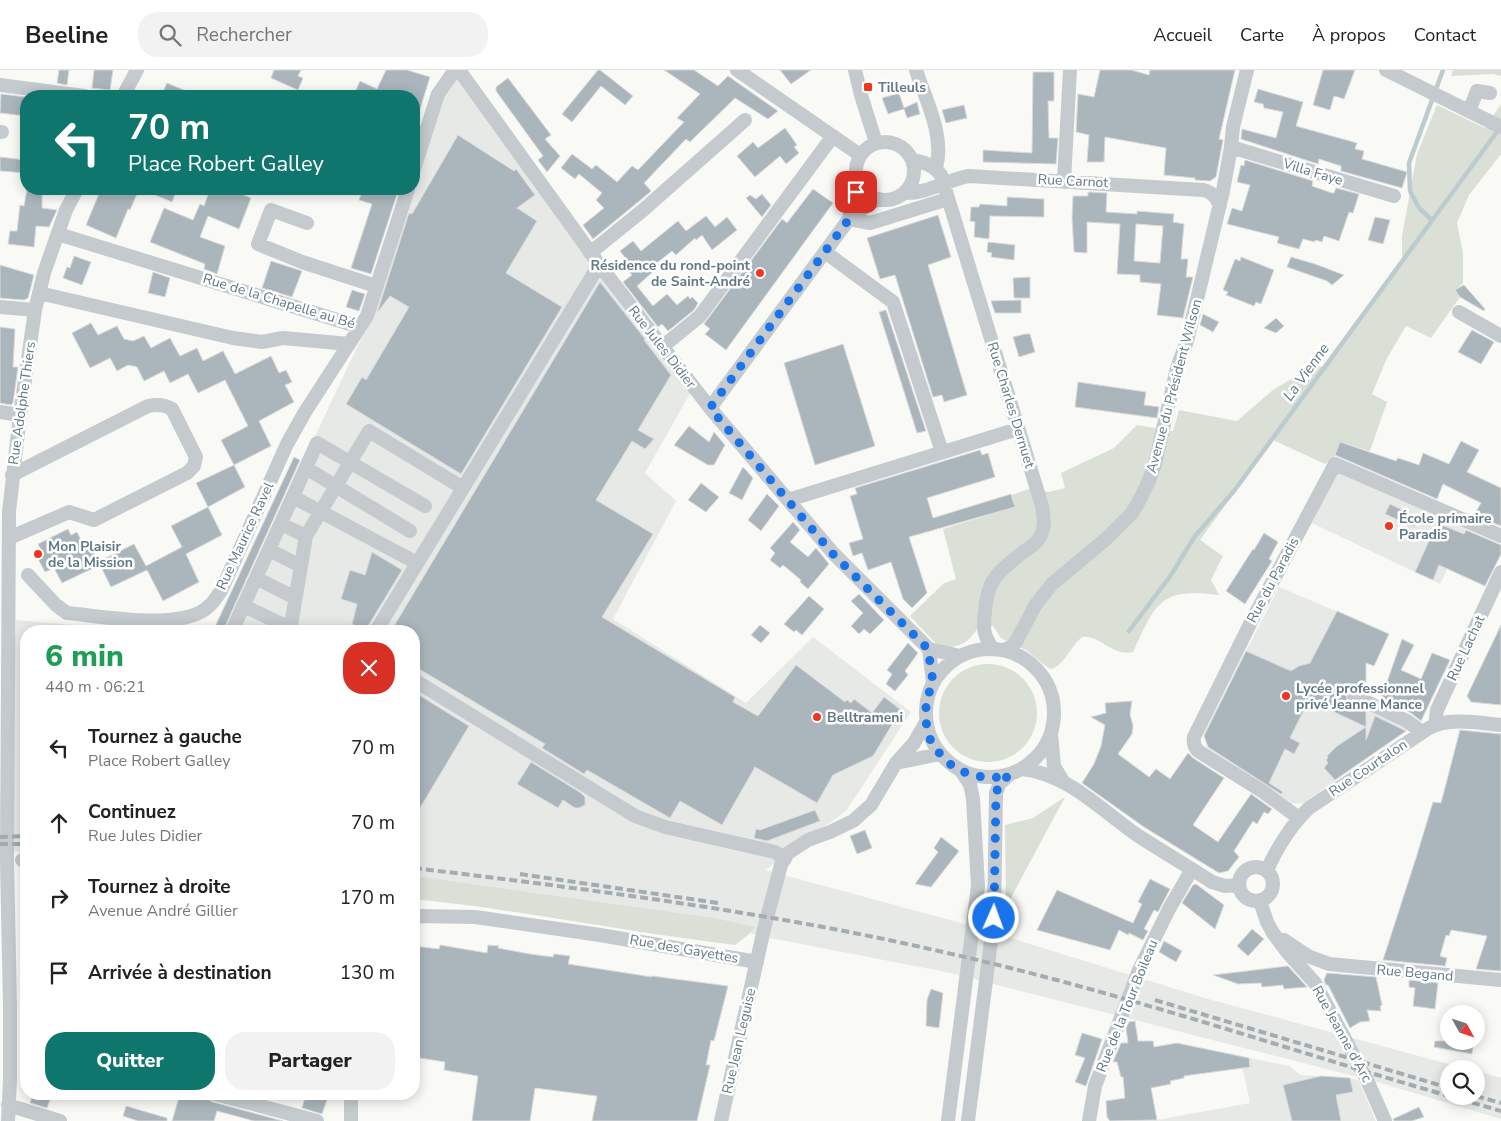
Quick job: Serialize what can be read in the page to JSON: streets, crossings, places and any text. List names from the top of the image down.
{
  "streets": {
    "street": [
      "Villa Faye",
      "Rue Carnot",
      "Rue de la Chapelle au Bé",
      "Rue Jules Didier",
      "Avenue du Président Wilson",
      "Rue Adolphe Thiers",
      "Rue Charles Dernuet",
      "Rue Maurice Ravel",
      "Rue du Paradis",
      "Rue Lachat",
      "Rue Courtalon",
      "Rue des Gayettes",
      "Rue Begand",
      "Rue de la Tour Boileau",
      "Rue Jeanne d'Arc",
      "Rue Jean Leguise"
    ]
  },
  "crossings": [
    ["Villa Faye", "Avenue du Président Wilson"],
    ["Rue Carnot", "Rue Charles Dernuet"],
    ["Rue de la Chapelle au Bé", "Rue Adolphe Thiers"],
    ["Rue de la Chapelle au Bé", "Rue Maurice Ravel"],
    ["Avenue du Président Wilson", "Rue Charles Dernuet"],
    ["Avenue du Président Wilson", "Rue des Gayettes"],
    ["Rue Charles Dernuet", "Rue des Gayettes"],
    ["Rue du Paradis", "Rue Courtalon"],
    ["Rue Lachat", "Rue Courtalon"],
    ["Rue Courtalon", "Rue Jeanne d'Arc"],
    ["Rue des Gayettes", "Rue Jean Leguise"],
    ["Rue Begand", "Rue Jeanne d'Arc"]
  ],
  "water": ["La Vienne"],
  "places": {
    "transit": ["Tilleuls"],
    "other": [
      "Résidence du rond-point de Saint-André",
      "École primaire Paradis",
      "Mon Plaisir de la Mission",
      "Lycée professionnel privé Jeanne Mance",
      "Belltrameni"
    ]
  },
  "north": "bottom right",
  "page": {
    "header": "Beeline",
    "search": "Rechercher",
    "nav": [
      "Accueil",
      "Carte",
      "À propos",
      "Contact"
    ],
    "turn": ["70 m", "Place Robert Galley"],
    "heading": ["6 min", "440 m · 06:21"],
    "list": [
      {
        "name": "Tournez à gauche",
        "note": "Place Robert Galley",
        "value": "70 m"
      },
      {
        "name": "Continuez",
        "note": "Rue Jules Didier",
        "value": "70 m"
      },
      {
        "name": "Tournez à droite",
        "note": "Avenue André Gillier",
        "value": "170 m"
      },
      {
        "name": "Arrivée à destination",
        "value": "130 m"
      }
    ],
    "buttons": ["Quitter", "Partager"]
  }
}
